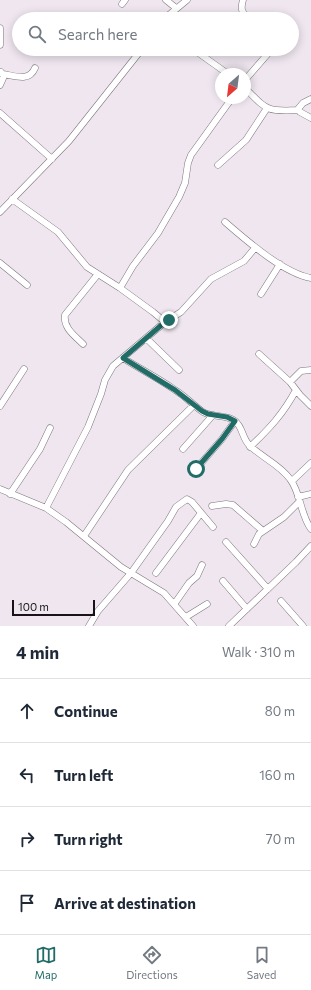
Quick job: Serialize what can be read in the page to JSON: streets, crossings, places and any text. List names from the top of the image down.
{
  "scale_bar": "100 m",
  "north": "bottom left",
  "page": {
    "search": "Search here",
    "scale": "100 m",
    "heading": ["4 min", "Walk · 310 m"],
    "list": [
      ["Continue", "80 m"],
      ["Turn left", "160 m"],
      ["Turn right", "70 m"],
      "Arrive at destination"
    ],
    "nav": ["Map", "Directions", "Saved"]
  }
}
